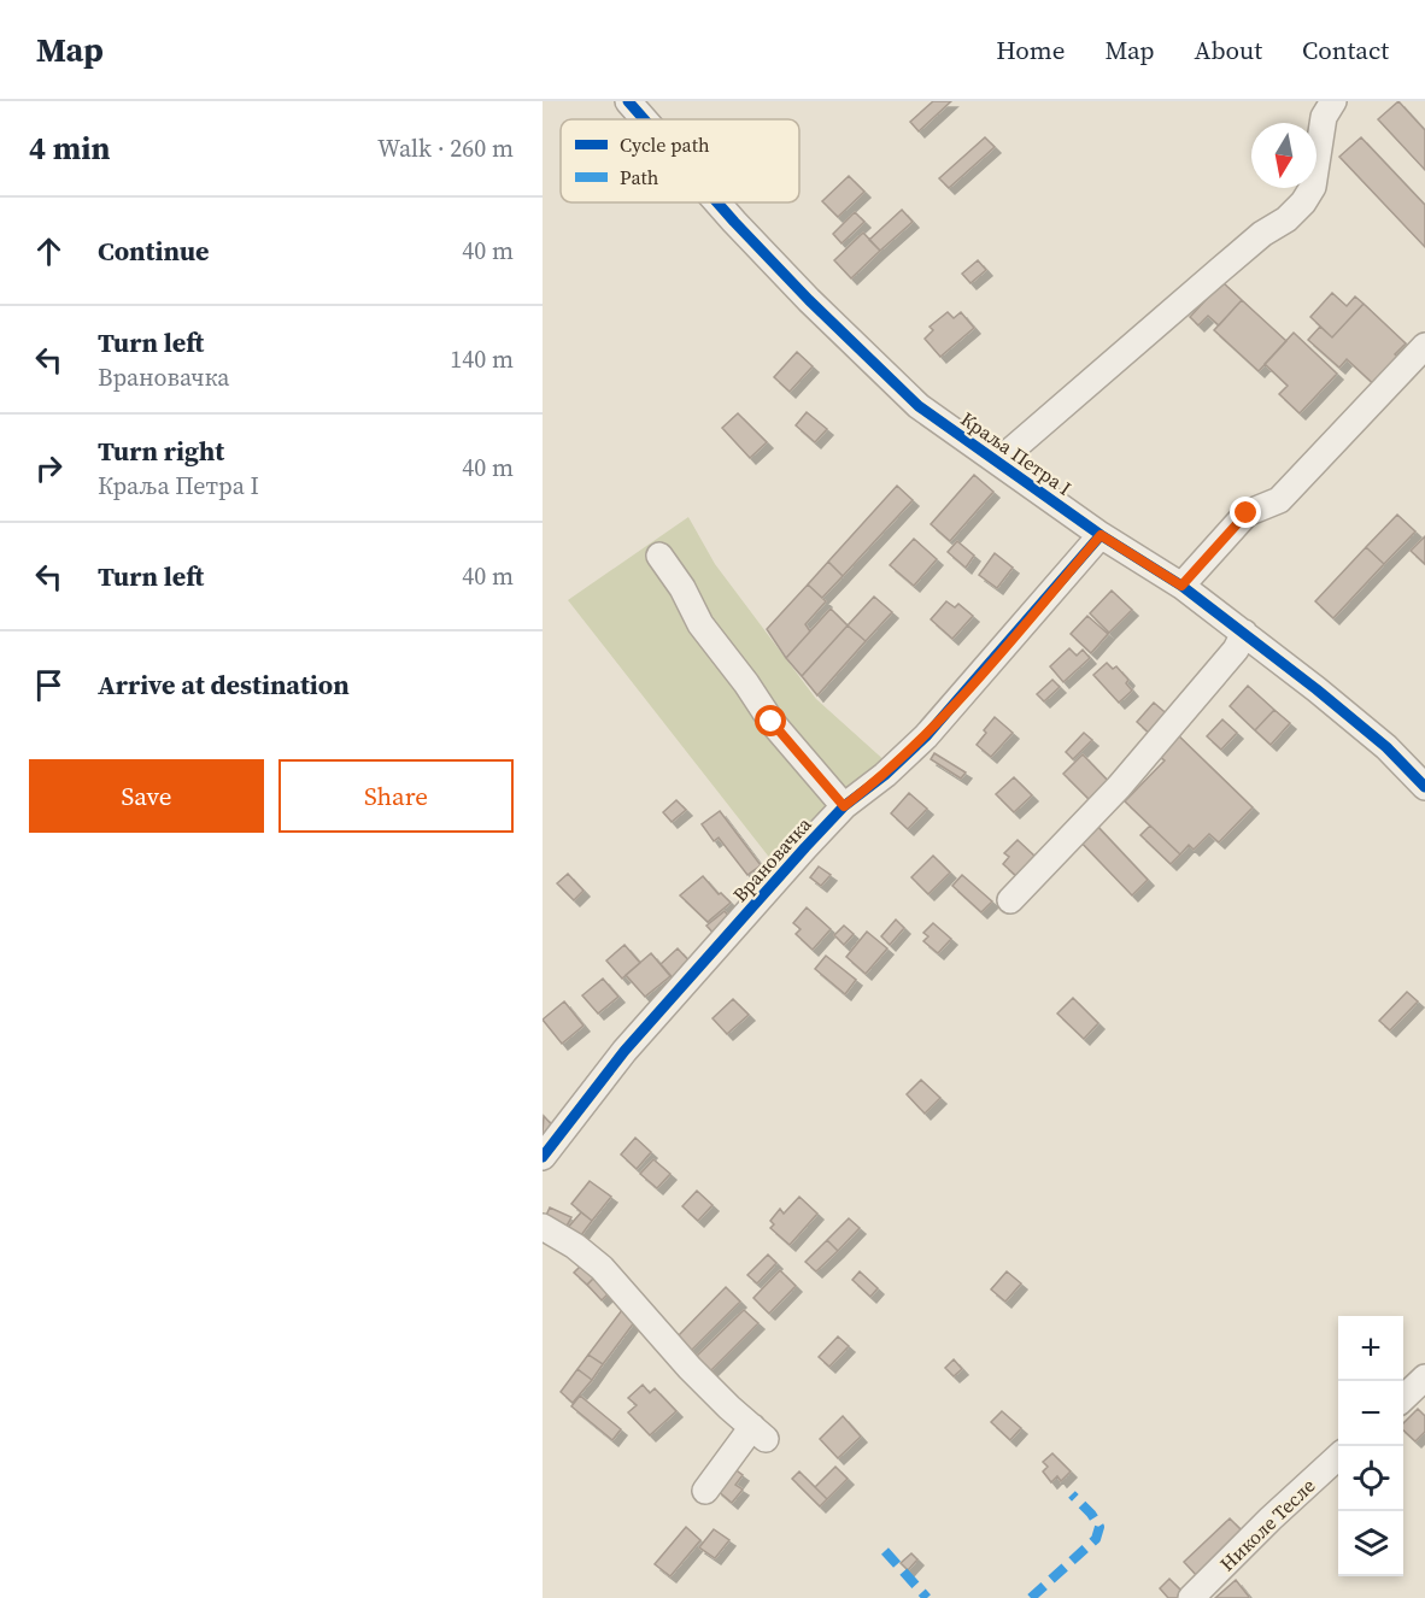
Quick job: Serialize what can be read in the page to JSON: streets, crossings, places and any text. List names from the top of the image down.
{
  "streets": {
    "street": ["Краља Петра I", "Врановачка", "Николе Тесле"]
  },
  "crossings": [
    ["Краља Петра I", "Врановачка"]
  ],
  "legend": ["Cycle path", "Path"],
  "north": "bottom",
  "page": {
    "header": "Map",
    "nav": [
      "Home",
      "Map",
      "About",
      "Contact"
    ],
    "heading": ["4 min", "Walk · 260 m"],
    "list": [
      ["Continue", "40 m"],
      ["Turn left", "Врановачка", "140 m"],
      ["Turn right", "Краља Петра I", "40 m"],
      ["Turn left", "40 m"],
      "Arrive at destination"
    ],
    "buttons": ["Save", "Share"],
    "map_buttons": ["+", "−"]
  }
}
